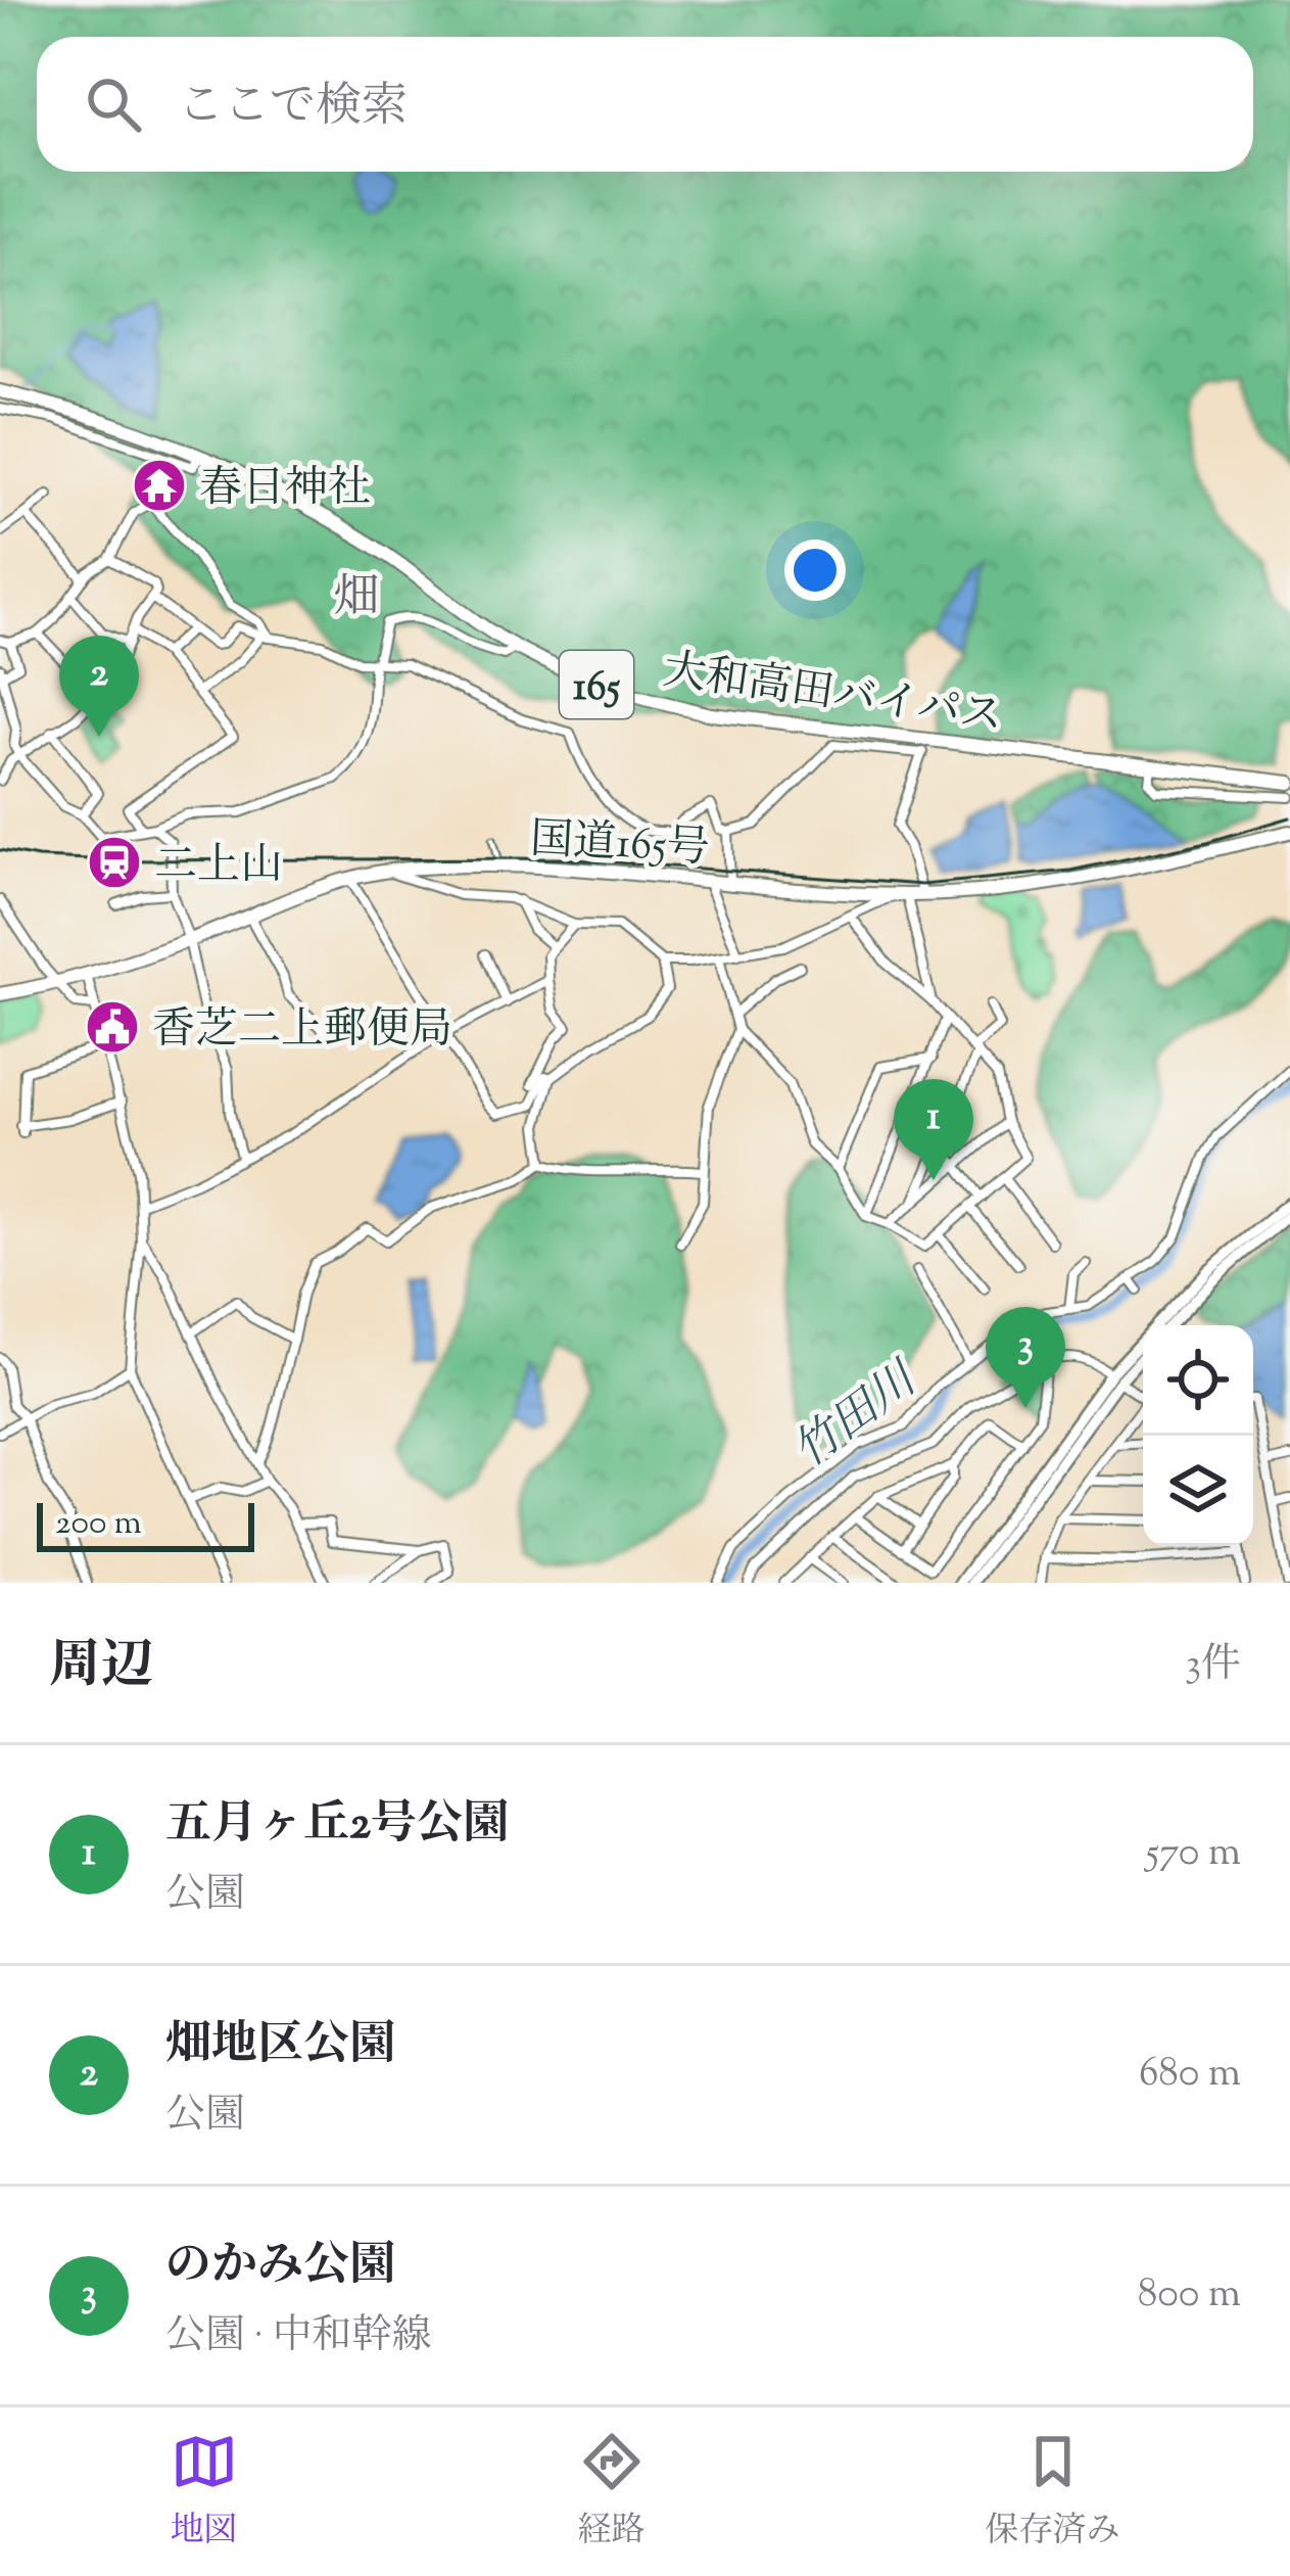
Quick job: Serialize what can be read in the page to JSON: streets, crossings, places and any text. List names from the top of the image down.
{
  "streets": {
    "highway": ["165", "大和高田バイパス", "国道165号"]
  },
  "districts": ["畑"],
  "water": ["竹田川"],
  "places": {
    "temple": ["春日神社"],
    "station": ["二上山"],
    "public building": ["香芝二上郵便局"]
  },
  "scale_bar": "200 m",
  "page": {
    "search": "ここで検索",
    "pins": ["2", "1", "3"],
    "scale": "200 m",
    "heading": ["周辺", "3件"],
    "list": [
      {
        "mark": "1",
        "name": "五月ヶ丘2号公園",
        "note": "公園",
        "value": "570 m"
      },
      {
        "mark": "2",
        "name": "畑地区公園",
        "note": "公園",
        "value": "680 m"
      },
      {
        "mark": "3",
        "name": "のかみ公園",
        "note": "公園 · 中和幹線",
        "value": "800 m"
      }
    ],
    "nav": ["地図", "経路", "保存済み"]
  }
}
